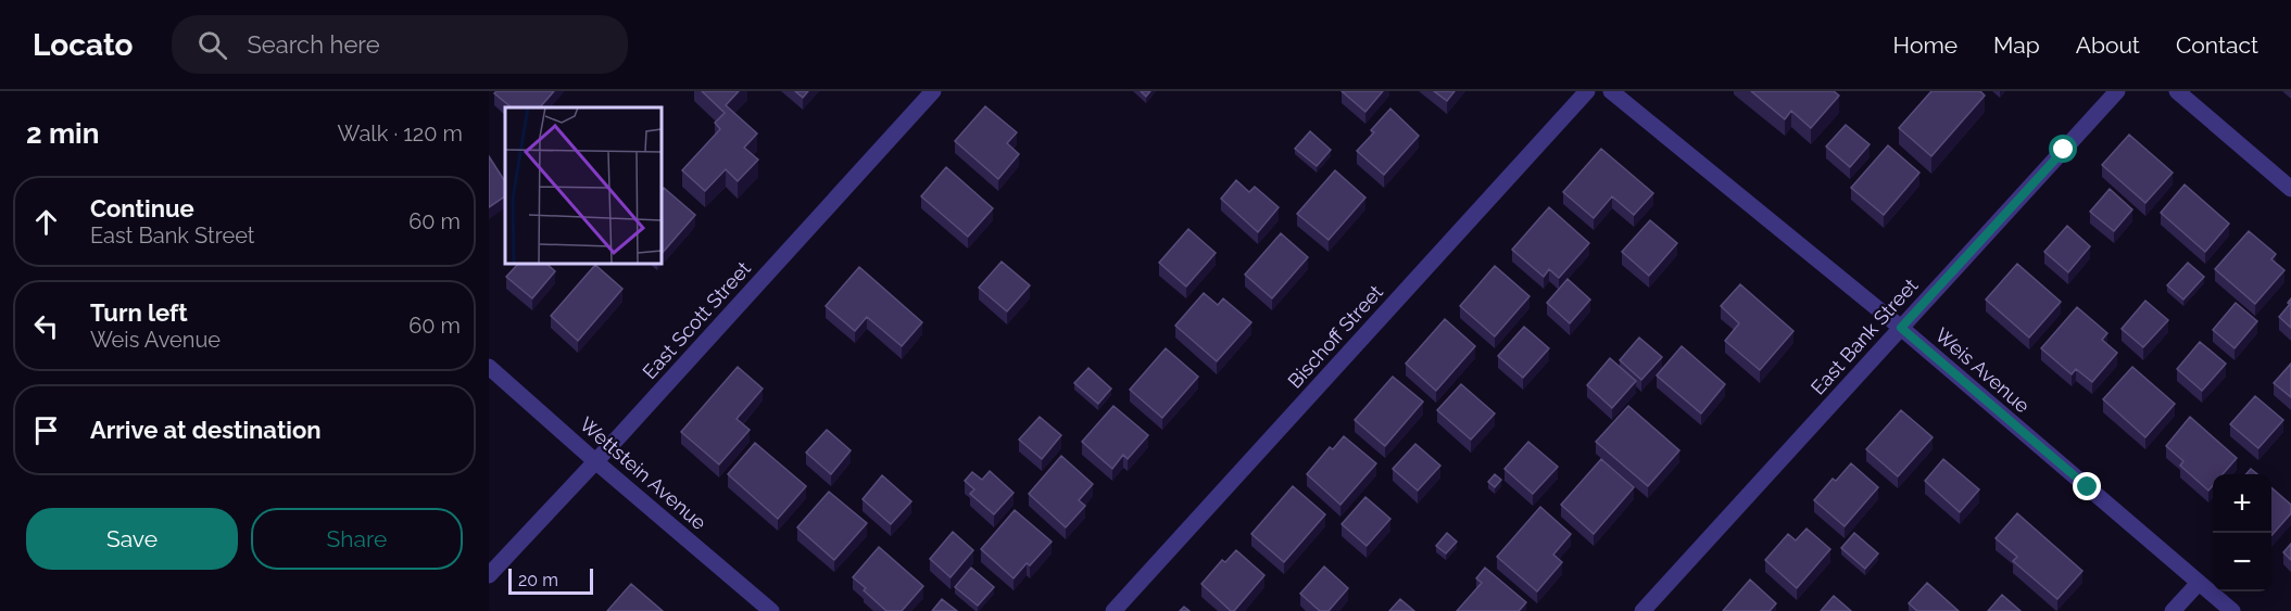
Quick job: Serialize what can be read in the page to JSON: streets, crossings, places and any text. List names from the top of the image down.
{
  "streets": {
    "street": [
      "East Scott Street",
      "Bischoff Street",
      "East Bank Street",
      "Weis Avenue",
      "Wettstein Avenue"
    ]
  },
  "crossings": [
    ["East Scott Street", "Wettstein Avenue"],
    ["East Bank Street", "Weis Avenue"]
  ],
  "scale_bar": "20 m",
  "page": {
    "header": "Locato",
    "search": "Search here",
    "nav": [
      "Home",
      "Map",
      "About",
      "Contact"
    ],
    "heading": ["2 min", "Walk · 120 m"],
    "list": [
      ["Continue", "East Bank Street", "60 m"],
      ["Turn left", "Weis Avenue", "60 m"],
      "Arrive at destination"
    ],
    "map_buttons": ["+", "−"],
    "buttons": ["Save", "Share"],
    "scale": "20 m"
  }
}
